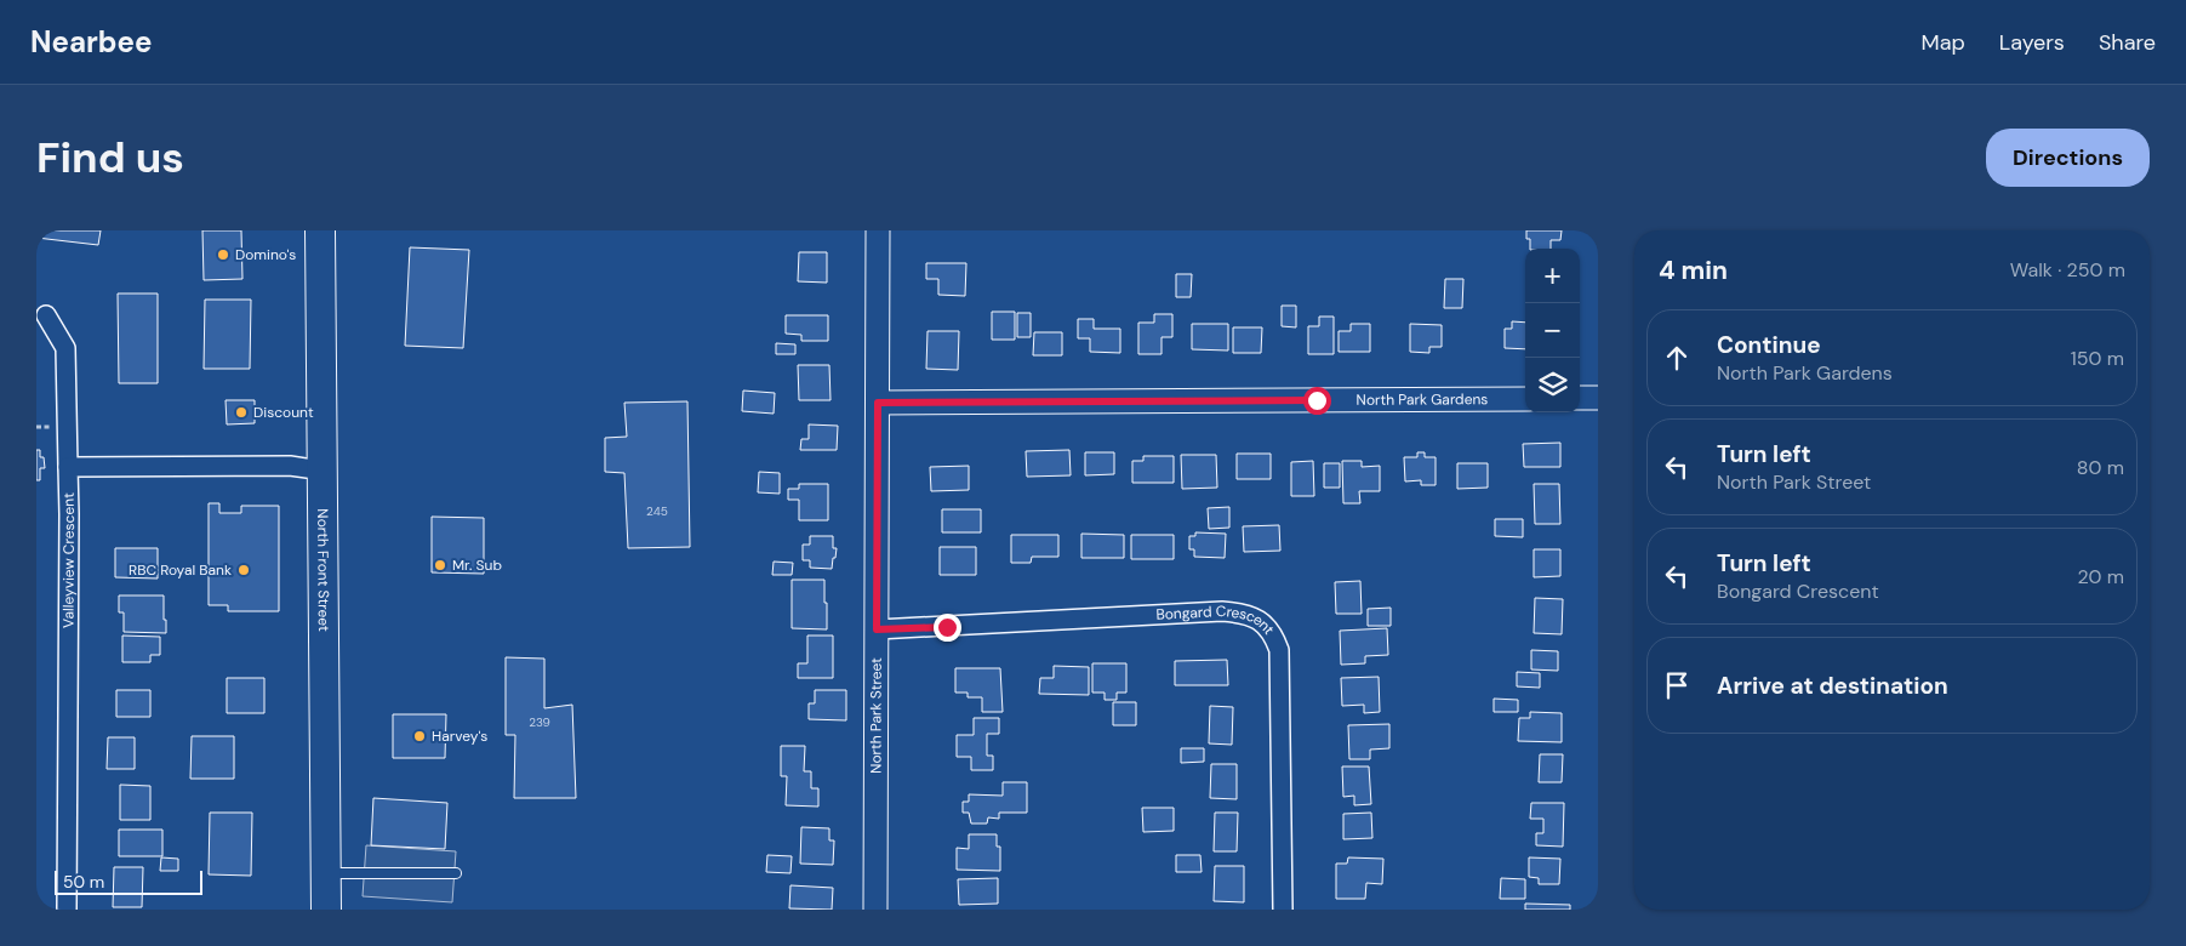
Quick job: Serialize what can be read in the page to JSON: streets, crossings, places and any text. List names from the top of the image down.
{
  "streets": {
    "main road": ["North Front Street"],
    "street": [
      "North Park Gardens",
      "Valleyview Crescent",
      "Bongard Crescent",
      "North Park Street"
    ]
  },
  "crossings": [
    ["North Park Gardens", "North Park Street"],
    ["Bongard Crescent", "North Park Street"]
  ],
  "places": [
    "Domino's",
    "Discount",
    "Mr. Sub",
    "RBC Royal Bank",
    "Harvey's"
  ],
  "house_numbers": ["245", "239"],
  "scale_bar": "50 m",
  "page": {
    "header": "Nearbee",
    "nav": ["Map", "Layers", "Share"],
    "buttons": "Directions",
    "title": "Find us",
    "heading": ["4 min", "Walk · 250 m"],
    "map_buttons": ["+", "−"],
    "list": [
      ["Continue", "North Park Gardens", "150 m"],
      ["Turn left", "North Park Street", "80 m"],
      ["Turn left", "Bongard Crescent", "20 m"],
      "Arrive at destination"
    ],
    "scale": "50 m"
  }
}
